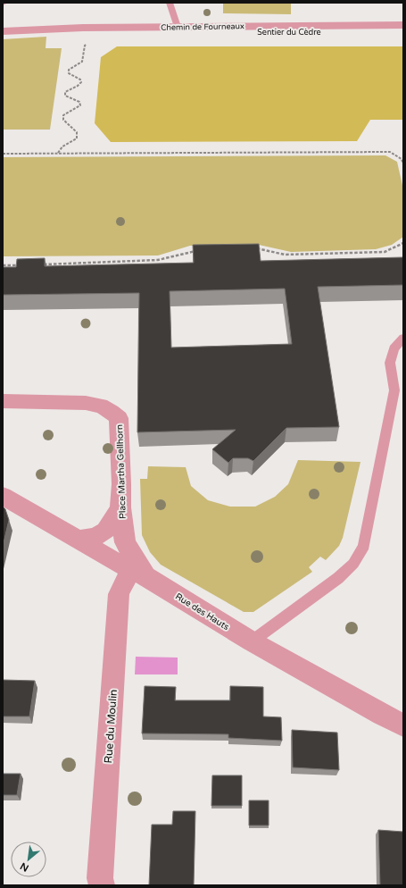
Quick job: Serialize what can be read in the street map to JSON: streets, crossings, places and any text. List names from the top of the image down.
{
  "streets": {
    "street": [
      "Chemin de Fourneaux",
      "Place Martha Gellhorn",
      "Rue des Hauts",
      "Rue du Moulin"
    ]
  },
  "crossings": [
    ["Place Martha Gellhorn", "Rue des Hauts"],
    ["Place Martha Gellhorn", "Rue du Moulin"],
    ["Rue des Hauts", "Rue du Moulin"]
  ],
  "north": "bottom left"
}
